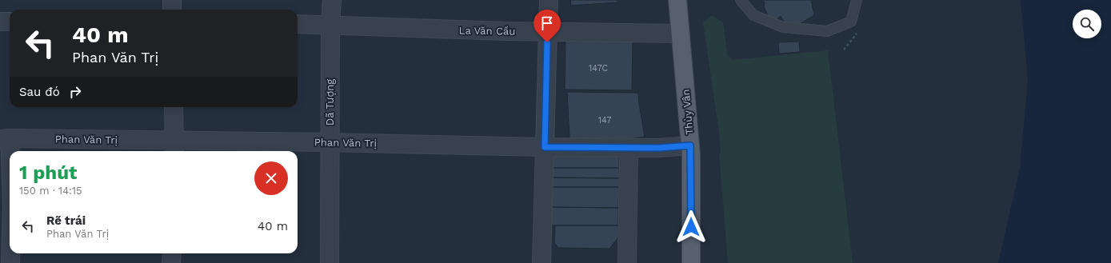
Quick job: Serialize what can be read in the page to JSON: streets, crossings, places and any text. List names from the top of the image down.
{
  "streets": {
    "main road": ["Thùy Vân"],
    "street": ["La Văn Cầu", "Dã Tượng", "Phan Văn Trị"]
  },
  "crossings": [
    ["La Văn Cầu", "Dã Tượng"],
    ["La Văn Cầu", "Thùy Vân"],
    ["Dã Tượng", "Phan Văn Trị"],
    ["Thùy Vân", "Phan Văn Trị"]
  ],
  "house_numbers": ["147C", "147"],
  "page": {
    "turn": ["40 m", "Phan Văn Trị"],
    "then": "Sau đó",
    "heading": ["1 phút", "150 m · 14:15"],
    "list": [
      {
        "name": "Rẽ trái",
        "note": "Phan Văn Trị",
        "value": "40 m"
      }
    ]
  }
}
